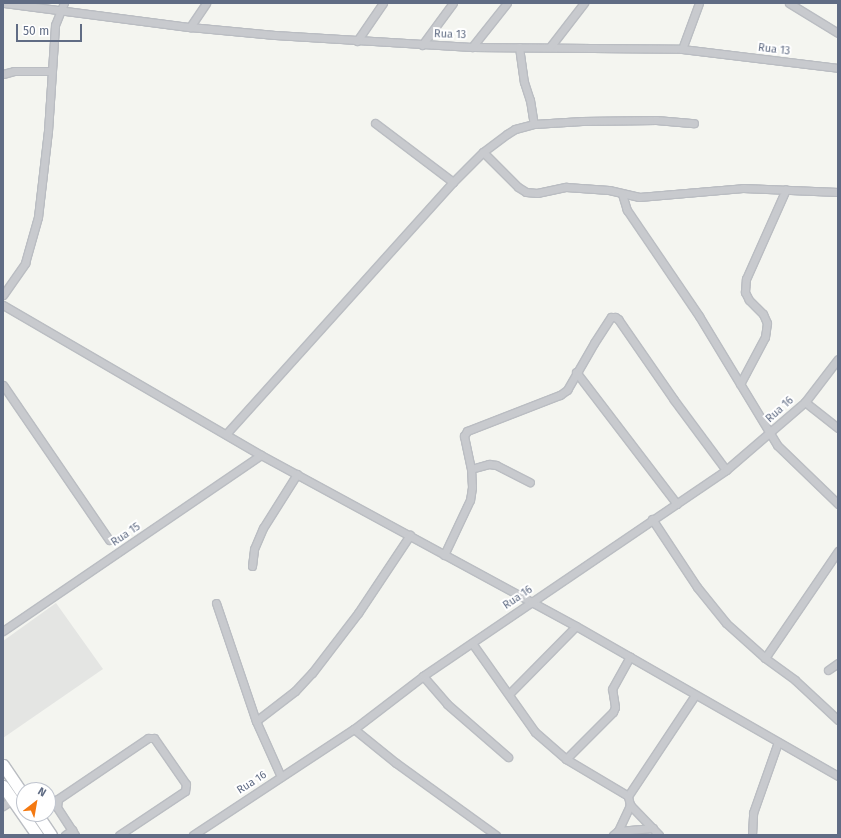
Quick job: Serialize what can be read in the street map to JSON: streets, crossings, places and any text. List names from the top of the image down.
{
  "streets": {
    "street": ["Rua 13", "Rua 16", "Rua 15"]
  },
  "scale_bar": "50 m",
  "north": "top right"
}
